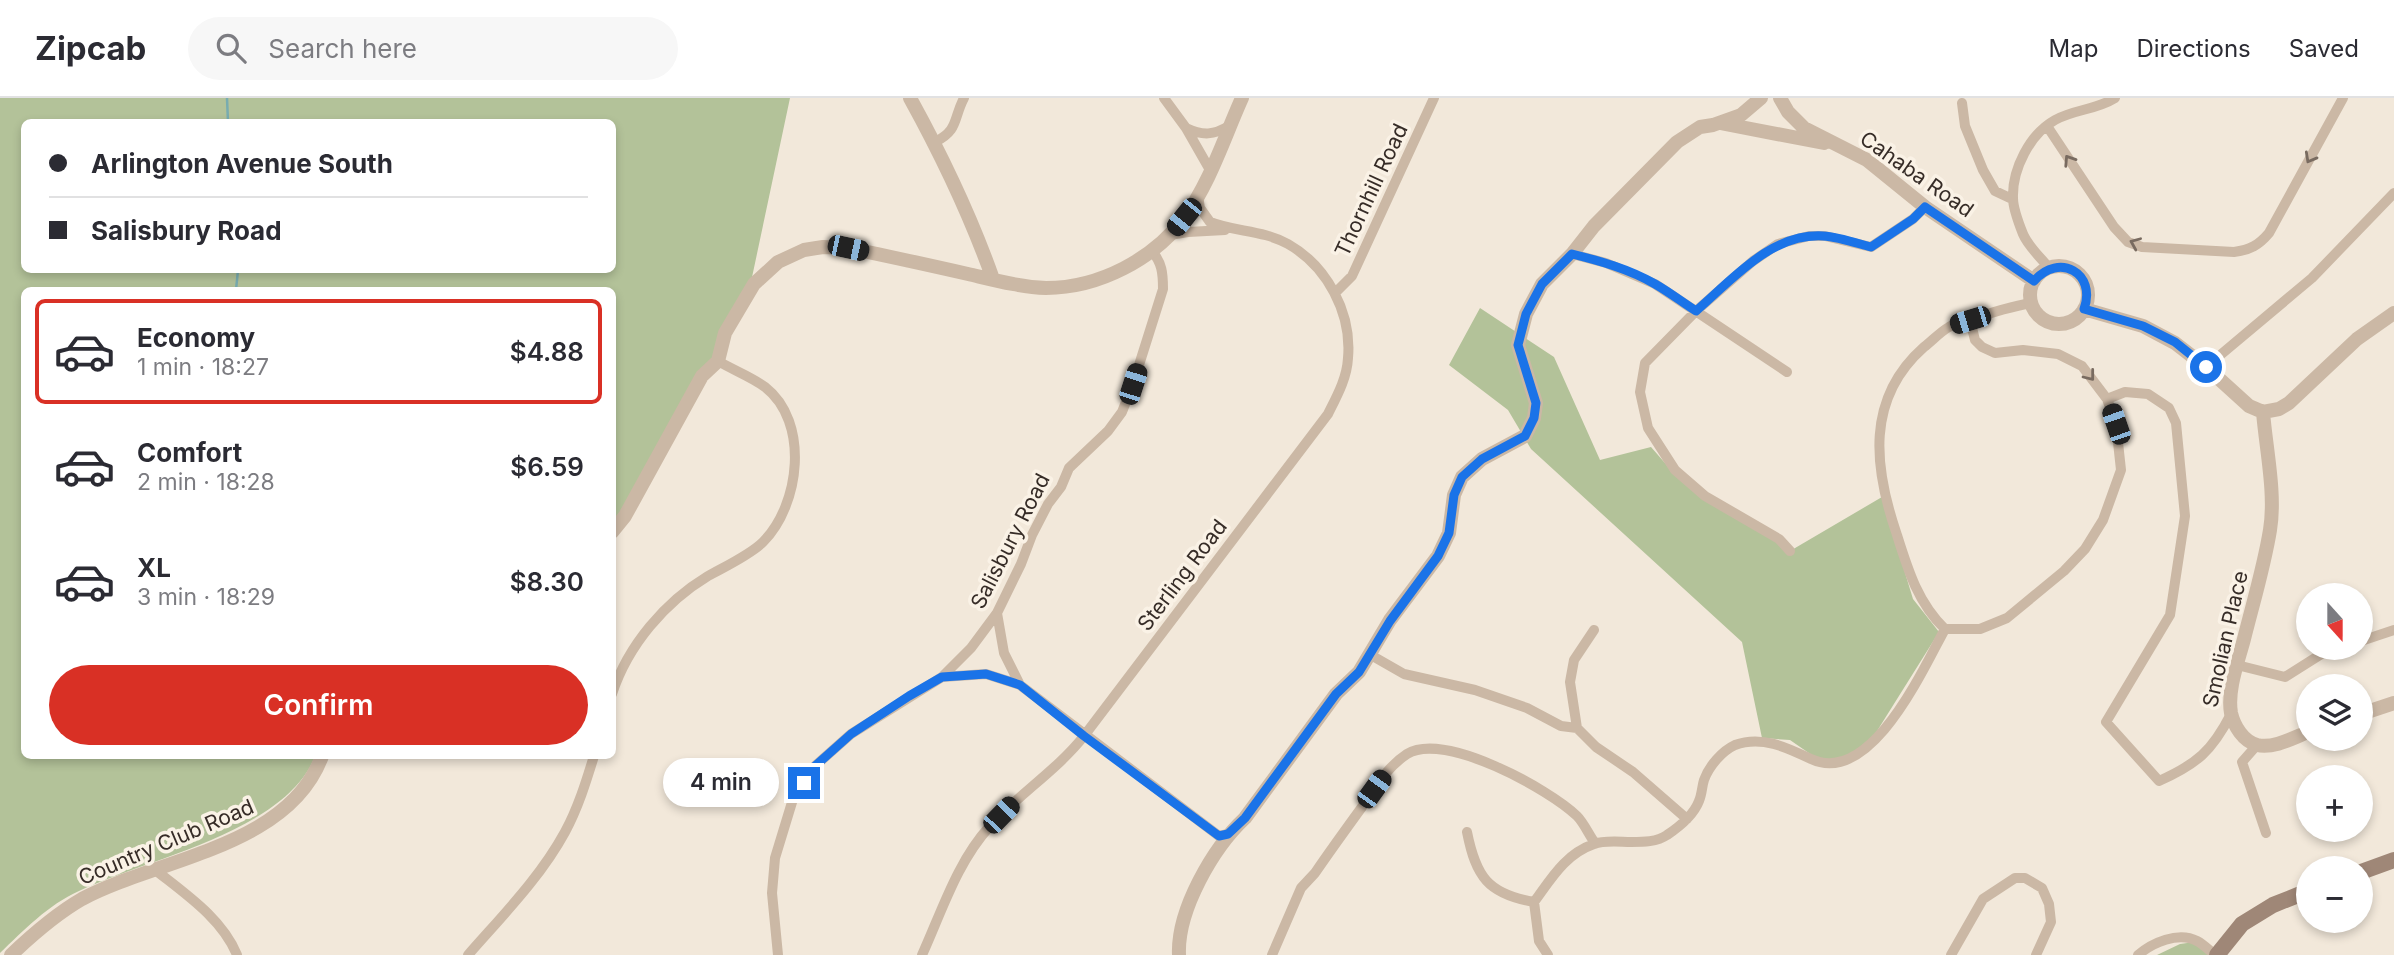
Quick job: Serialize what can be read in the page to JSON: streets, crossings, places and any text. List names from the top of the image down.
{
  "streets": {
    "street": [
      "Cahaba Road",
      "Thornhill Road",
      "Salisbury Road",
      "Sterling Road",
      "Smolian Place",
      "Country Club Road"
    ]
  },
  "crossings": [
    ["Thornhill Road", "Sterling Road"]
  ],
  "north": "bottom",
  "page": {
    "header": "Zipcab",
    "search": "Search here",
    "nav": ["Map", "Directions", "Saved"],
    "banner": ["Arlington Avenue South", "Salisbury Road"],
    "list": [
      {
        "name": "Economy",
        "note": "1 min · 18:27",
        "value": "$4.88"
      },
      {
        "name": "Comfort",
        "note": "2 min · 18:28",
        "value": "$6.59"
      },
      {
        "name": "XL",
        "note": "3 min · 18:29",
        "value": "$8.30"
      }
    ],
    "map_buttons": ["+", "−"],
    "buttons": "Confirm",
    "bubble": "4 min"
  }
}
